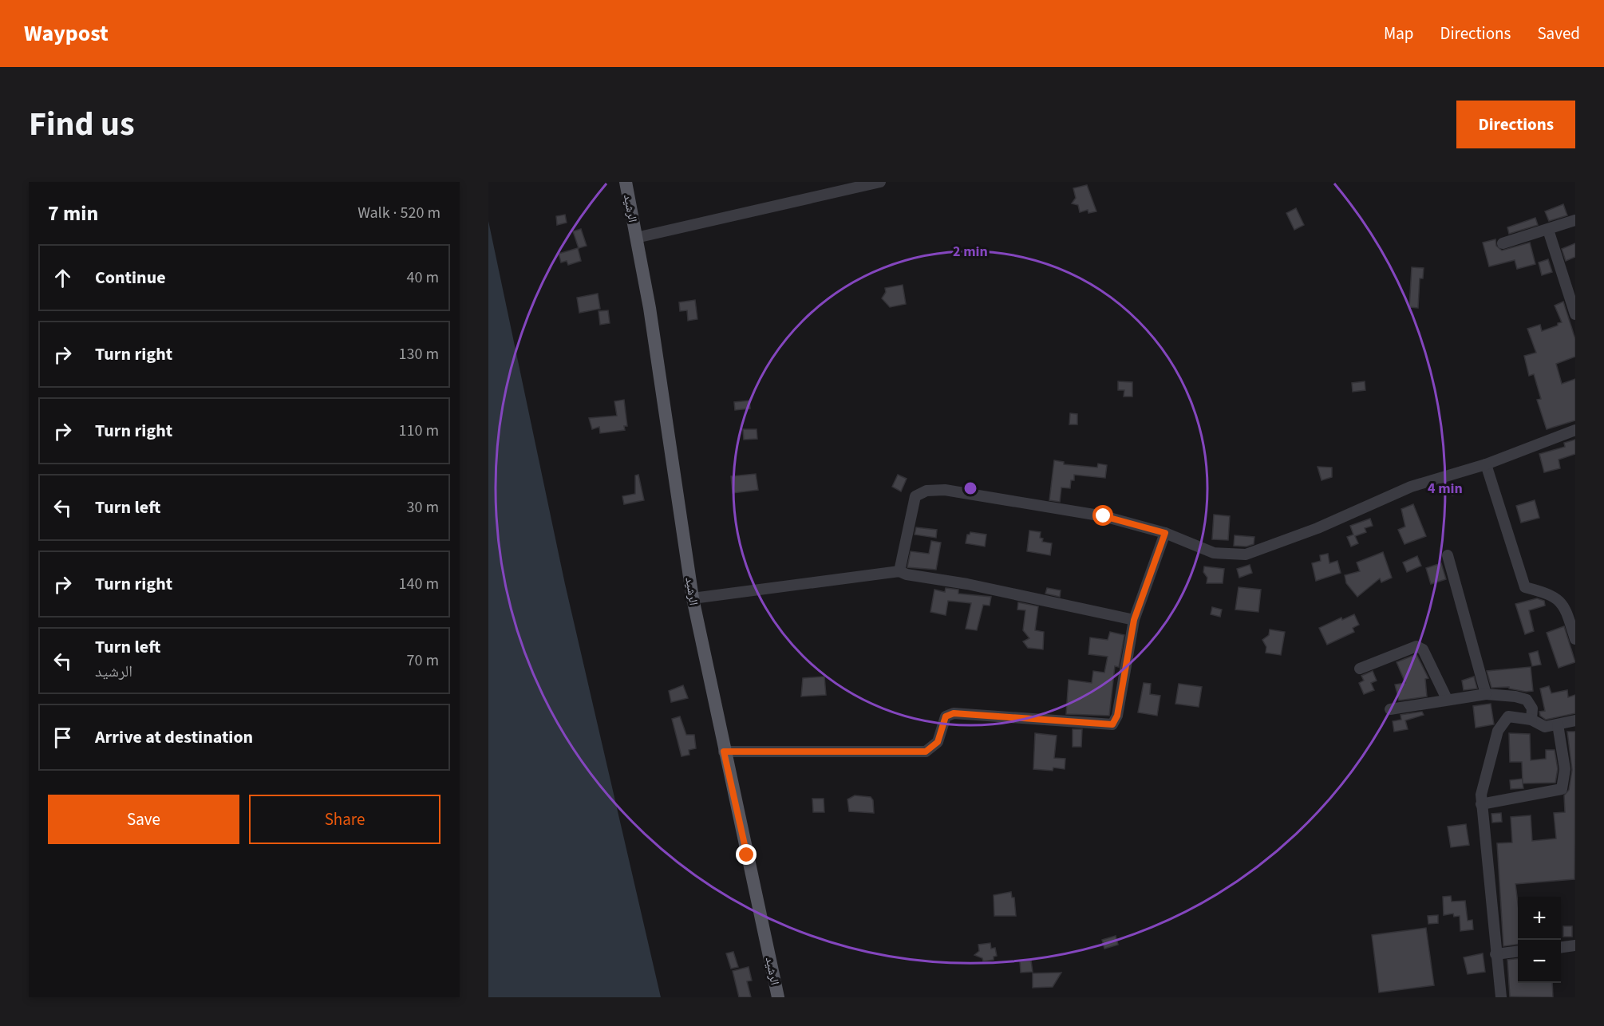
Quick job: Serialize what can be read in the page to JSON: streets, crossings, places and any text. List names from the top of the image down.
{
  "streets": {
    "main road": ["الرشيد"]
  },
  "page": {
    "header": "Waypost",
    "nav": ["Map", "Directions", "Saved"],
    "title": "Find us",
    "buttons": [
      "Directions",
      ["Save", "Share"]
    ],
    "heading": ["7 min", "Walk · 520 m"],
    "list": [
      ["Continue", "40 m"],
      ["Turn right", "130 m"],
      ["Turn right", "110 m"],
      ["Turn left", "30 m"],
      ["Turn right", "140 m"],
      ["Turn left", "الرشيد", "70 m"],
      "Arrive at destination"
    ],
    "map_buttons": ["+", "−"]
  },
  "rings": ["2 min", "4 min"]
}
